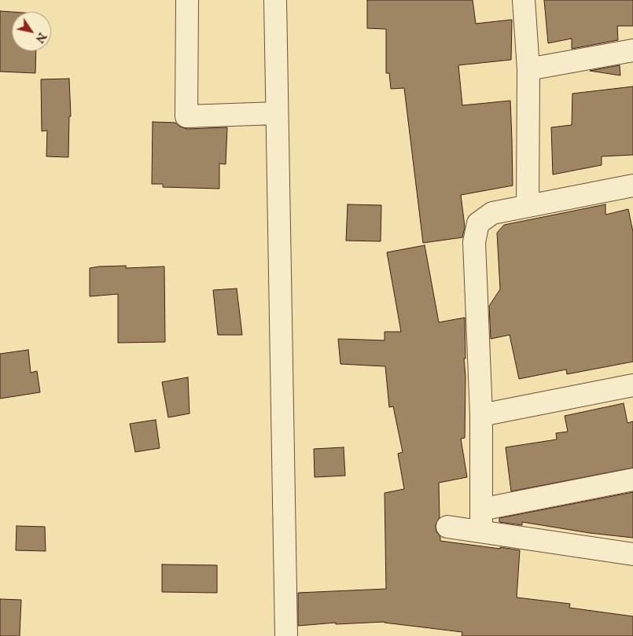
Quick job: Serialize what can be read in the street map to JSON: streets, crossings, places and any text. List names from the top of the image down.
{
  "north": "bottom right"
}
